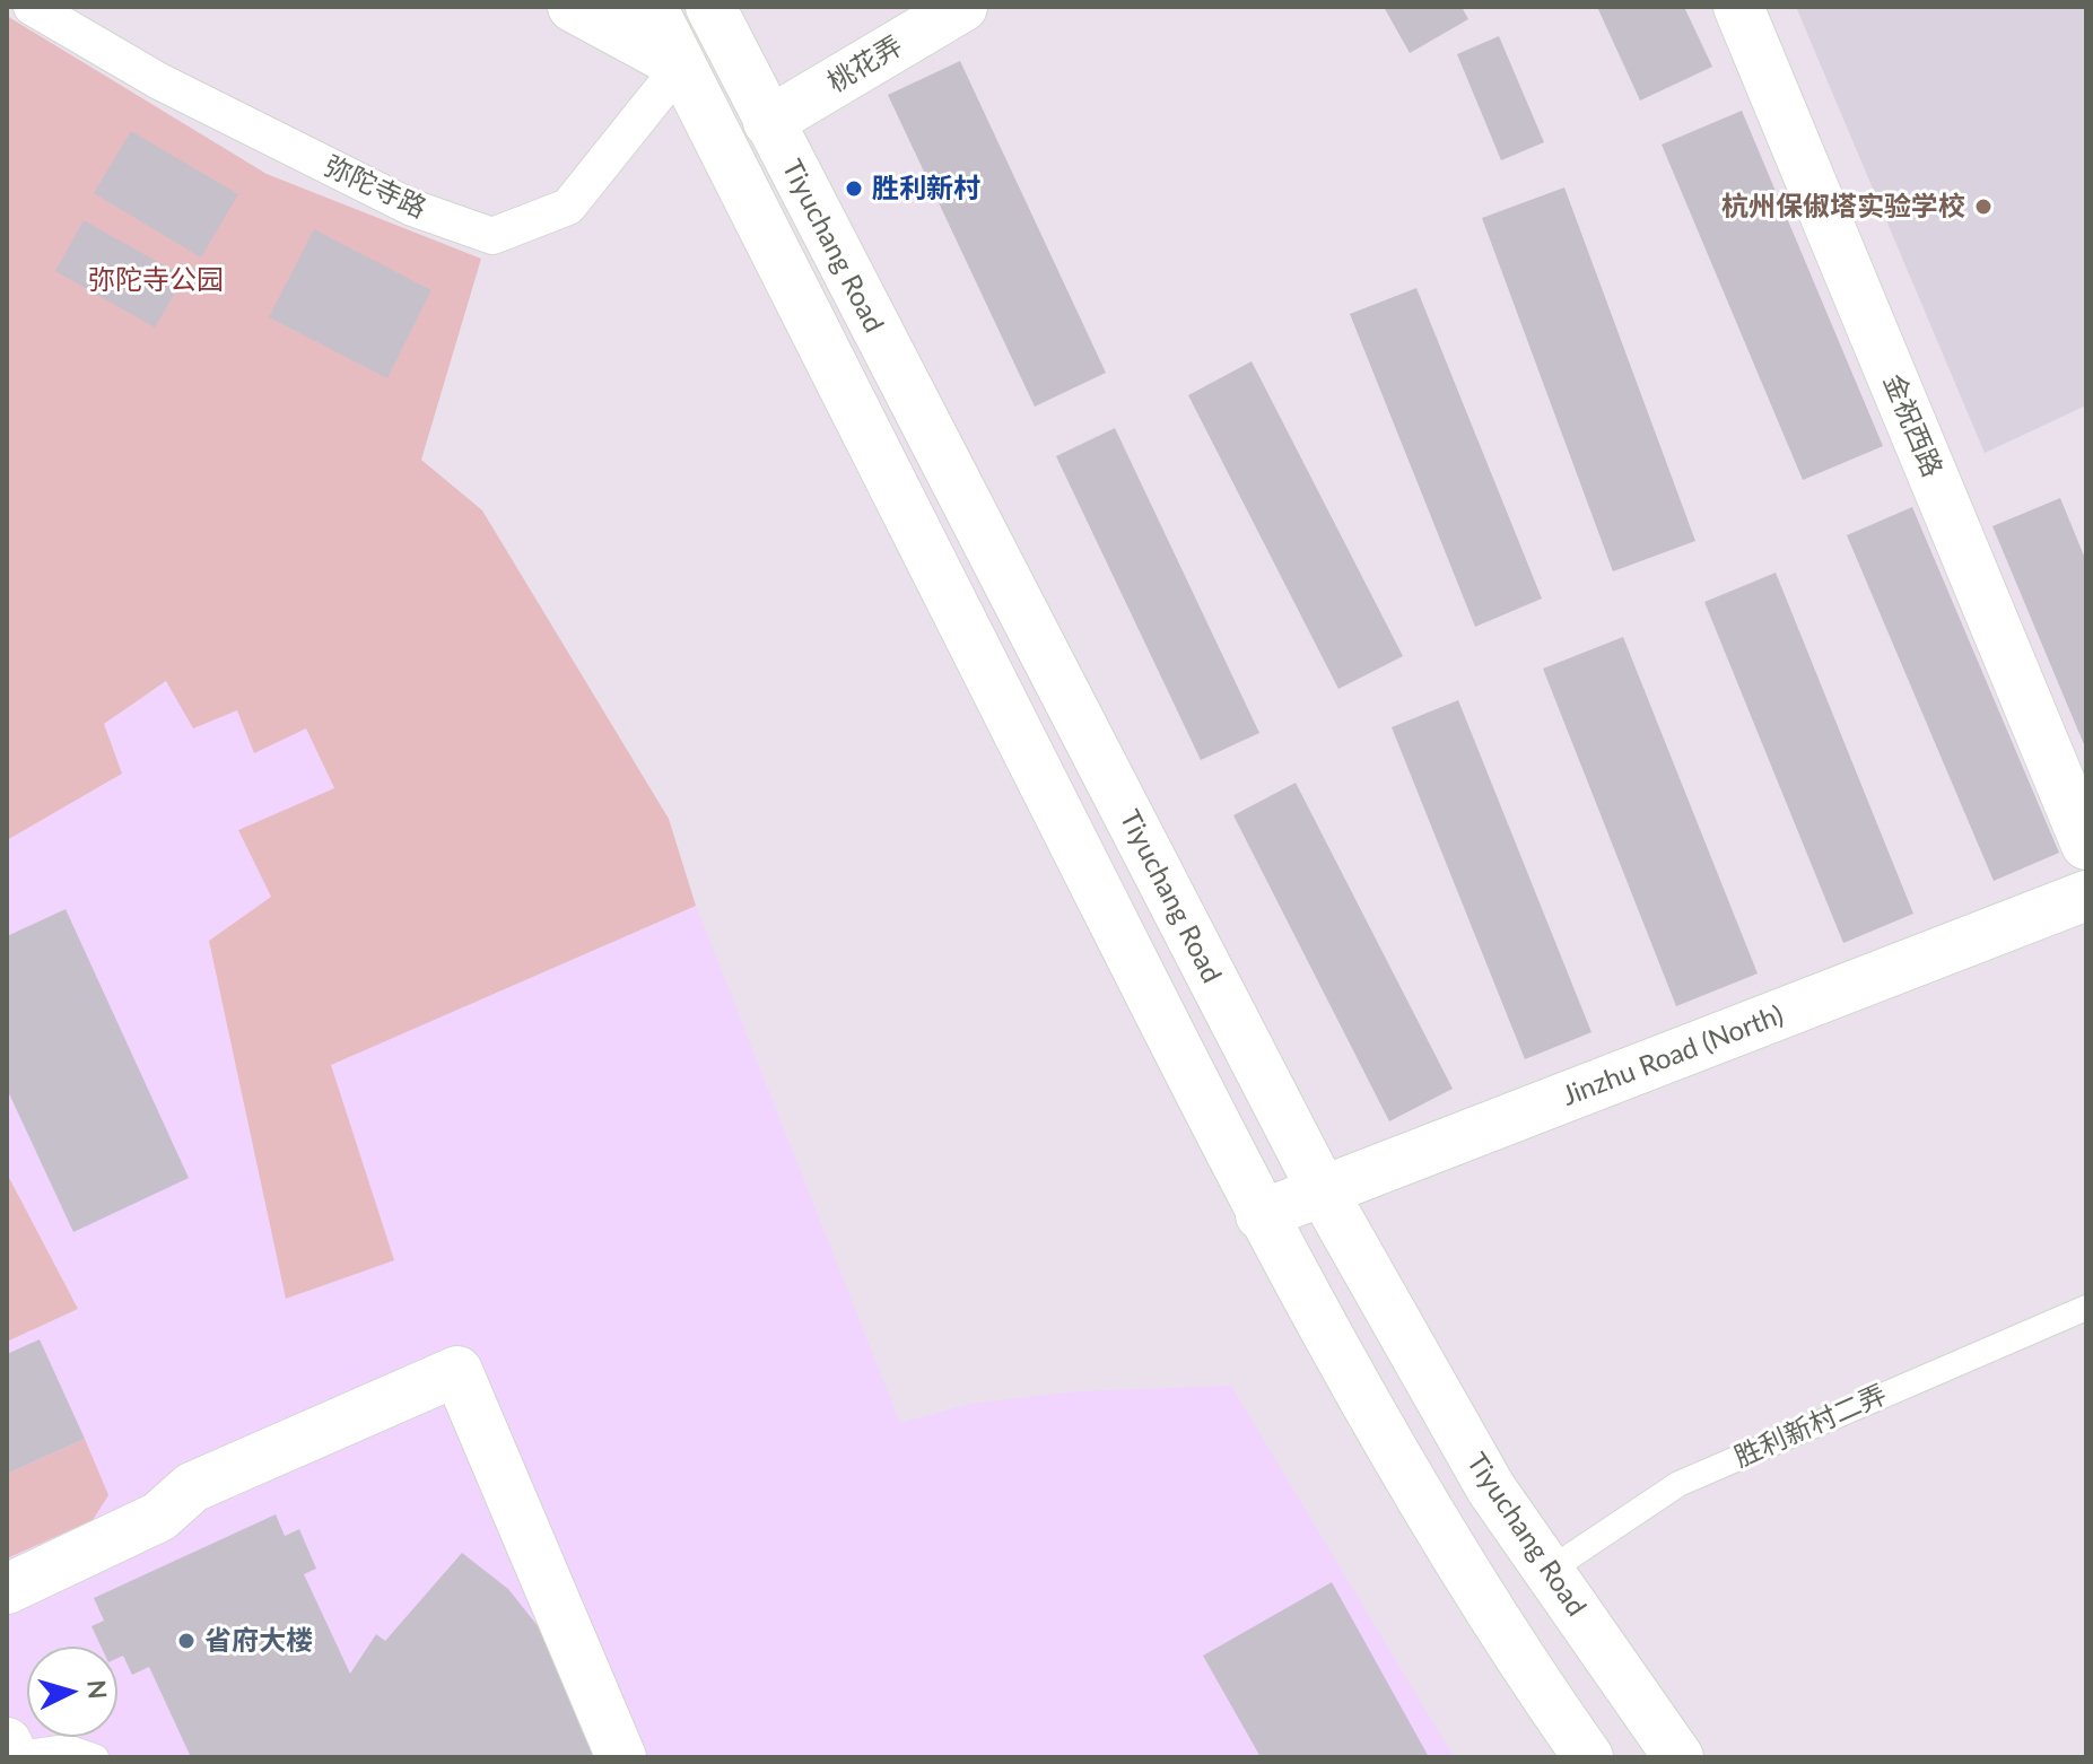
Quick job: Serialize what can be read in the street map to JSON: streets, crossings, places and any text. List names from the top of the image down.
{
  "streets": {
    "main road": [
      "桃花弄",
      "Tiyuchang Road",
      "金祝西路",
      "Jinzhu Road (North)"
    ],
    "street": ["弥陀寺路"],
    "lane": ["胜利新村二弄"]
  },
  "crossings": [
    ["桃花弄", "Tiyuchang Road"],
    ["弥陀寺路", "Tiyuchang Road"],
    ["Tiyuchang Road", "Jinzhu Road (North)"],
    ["Tiyuchang Road", "胜利新村二弄"]
  ],
  "parks": ["弥陀寺公园"],
  "places": ["胜利新村", "杭州保俶塔实验学校", "省府大楼"],
  "north": "right"
}
